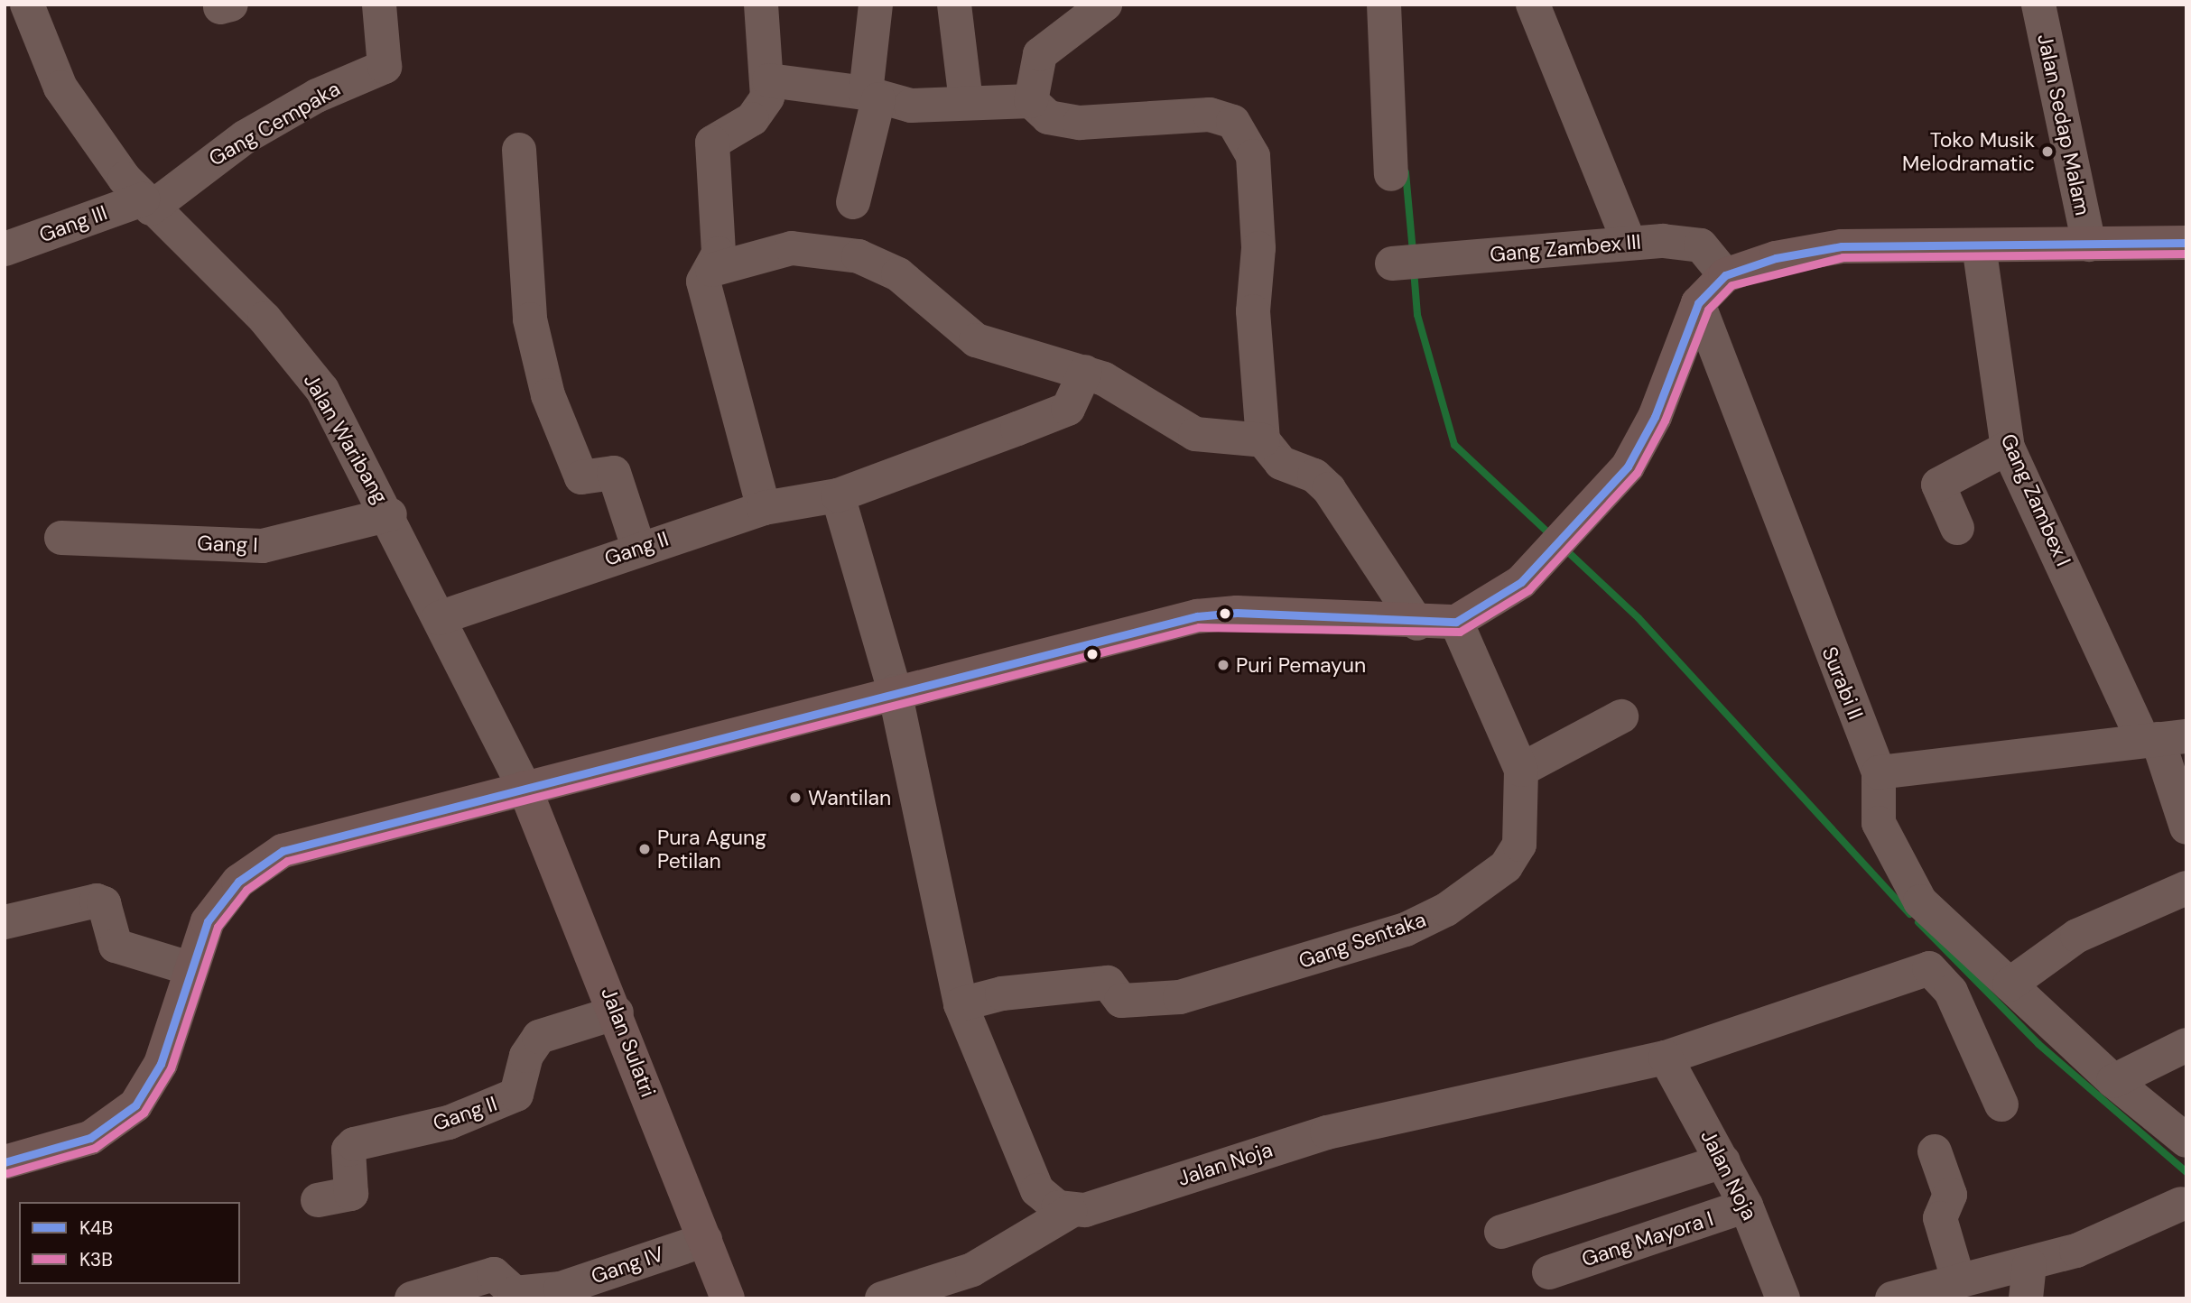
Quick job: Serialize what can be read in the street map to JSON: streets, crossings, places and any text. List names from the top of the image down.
{
  "streets": {
    "main road": ["Jalan Sulatri"],
    "street": [
      "Gang Cempaka",
      "Jalan Sedap Malam",
      "Gang III",
      "Gang Zambex III",
      "Jalan Waribang",
      "Gang Zambex I",
      "Gang I",
      "Gang II",
      "Surabi II",
      "Gang Sentaka",
      "Jalan Noja",
      "Gang Mayora I",
      "Gang IV"
    ]
  },
  "crossings": [
    ["Gang Cempaka", "Gang III"],
    ["Gang Cempaka", "Jalan Waribang"],
    ["Gang III", "Jalan Waribang"],
    ["Jalan Waribang", "Gang I"],
    ["Jalan Waribang", "Gang II"],
    ["Jalan Waribang", "Jalan Sulatri"],
    ["Gang II", "Jalan Sulatri"],
    ["Jalan Sulatri", "Gang IV"],
    ["Jalan Noja", "Gang Mayora I"]
  ],
  "places": [
    "Toko Musik Melodramatic",
    "Puri Pemayun",
    "Wantilan",
    "Pura Agung Petilan"
  ],
  "lines": ["transit line K4B", "transit line K3B"],
  "legend": ["K4B", "K3B"]
}
